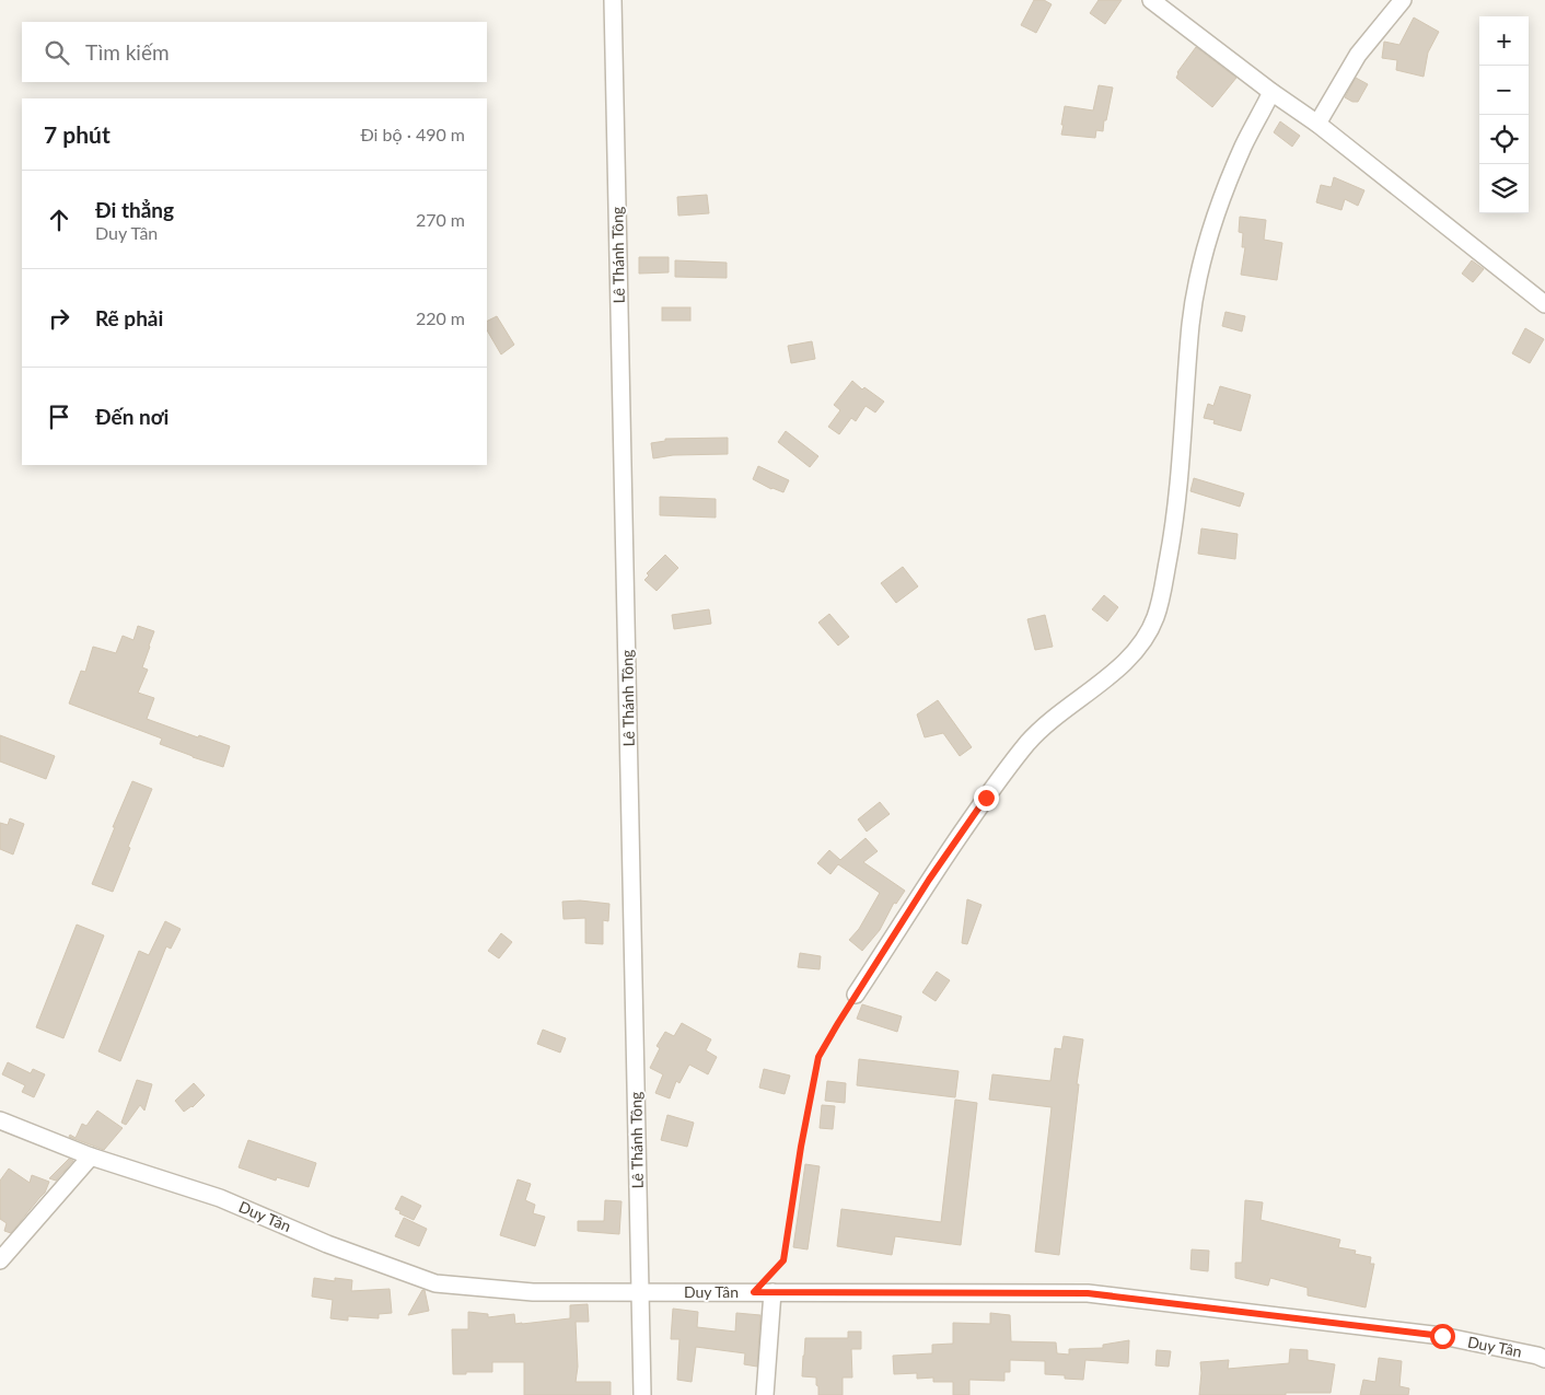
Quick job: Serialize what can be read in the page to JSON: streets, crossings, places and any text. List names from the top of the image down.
{
  "streets": {
    "street": ["Lê Thánh Tông", "Duy Tân"]
  },
  "crossings": [
    ["Lê Thánh Tông", "Duy Tân"]
  ],
  "page": {
    "map_buttons": ["+", "−"],
    "search": "Tìm kiếm",
    "heading": ["7 phút", "Đi bộ · 490 m"],
    "list": [
      ["Đi thẳng", "Duy Tân", "270 m"],
      ["Rẽ phải", "220 m"],
      "Đến nơi"
    ]
  }
}
